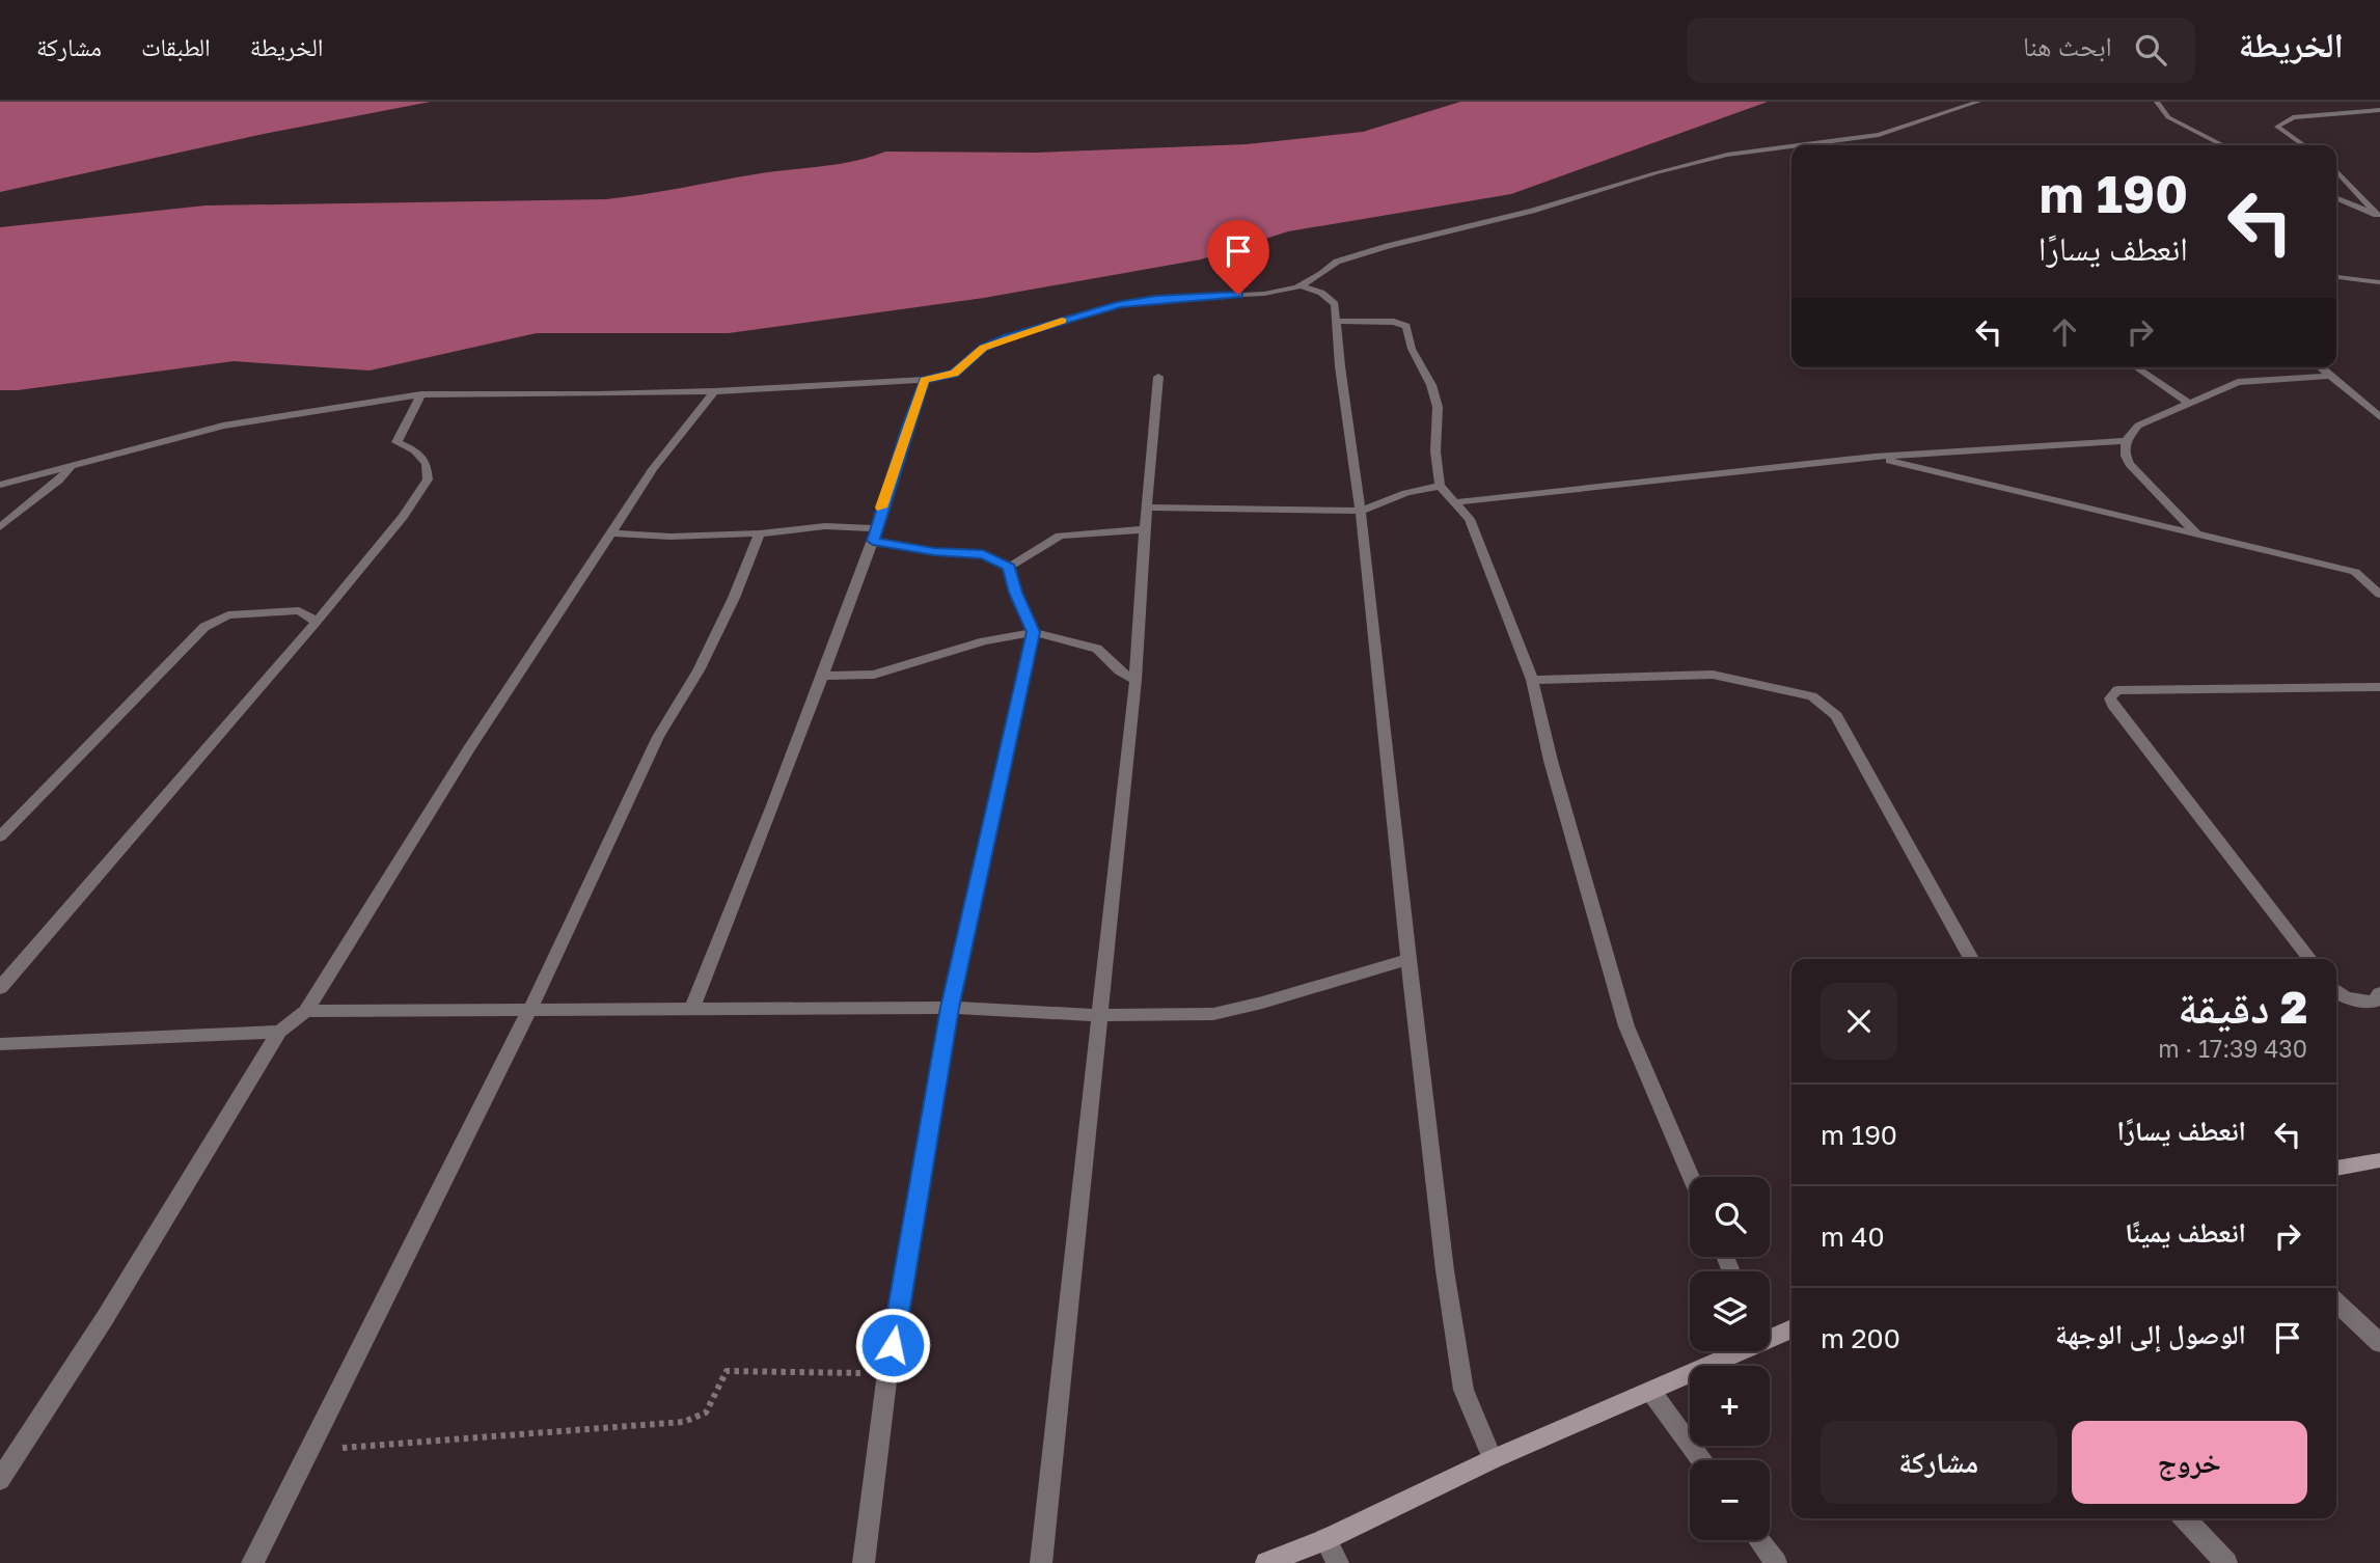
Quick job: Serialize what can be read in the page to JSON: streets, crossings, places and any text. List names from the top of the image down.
{
  "page": {
    "header": "الخريطة",
    "search": "ابحث هنا",
    "nav": ["الخريطة", "الطبقات", "مشاركة"],
    "turn": ["190 m", "انعطف يسارًا"],
    "heading": ["2 دقيقة", "430 m · 17:39"],
    "list": [
      {
        "name": "انعطف يسارًا",
        "value": "190 m"
      },
      {
        "name": "انعطف يمينًا",
        "value": "40 m"
      },
      {
        "name": "الوصول إلى الوجهة",
        "value": "200 m"
      }
    ],
    "map_buttons": ["+", "−"],
    "buttons": ["خروج", "مشاركة"]
  }
}
